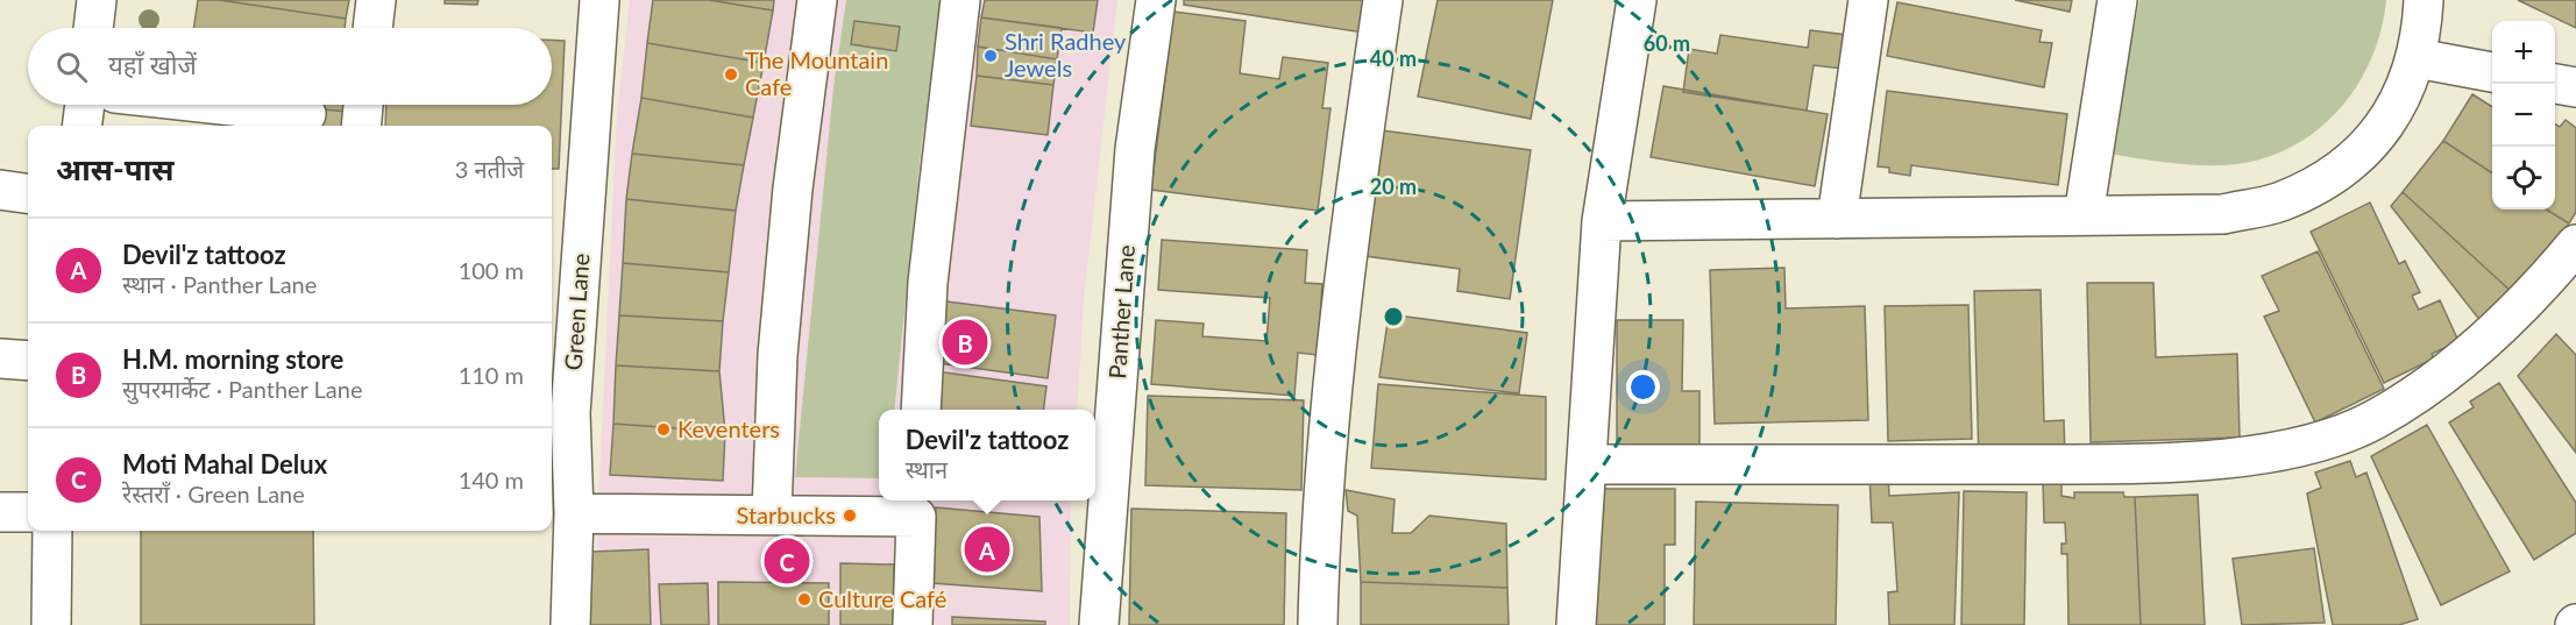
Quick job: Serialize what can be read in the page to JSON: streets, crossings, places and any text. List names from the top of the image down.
{
  "streets": {
    "street": ["Green Lane", "Panther Lane"]
  },
  "places": [
    "Shri Radhey Jewels",
    "The Mountain Cafe",
    "Keventers",
    "Starbucks",
    "Culture Café"
  ],
  "page": {
    "map_buttons": ["+", "−"],
    "search": "यहाँ खोजें",
    "heading": ["आस-पास", "3 नतीजे"],
    "list": [
      {
        "mark": "A",
        "name": "Devil'z tattooz",
        "note": "स्थान · Panther Lane",
        "value": "100 m"
      },
      {
        "mark": "B",
        "name": "H.M. morning store",
        "note": "सुपरमार्केट · Panther Lane",
        "value": "110 m"
      },
      {
        "mark": "C",
        "name": "Moti Mahal Delux",
        "note": "रेस्तराँ · Green Lane",
        "value": "140 m"
      }
    ],
    "pins": ["B", "A", "C"],
    "popup": ["Devil'z tattooz", "स्थान"]
  },
  "rings": ["60 m", "40 m", "20 m"]
}
